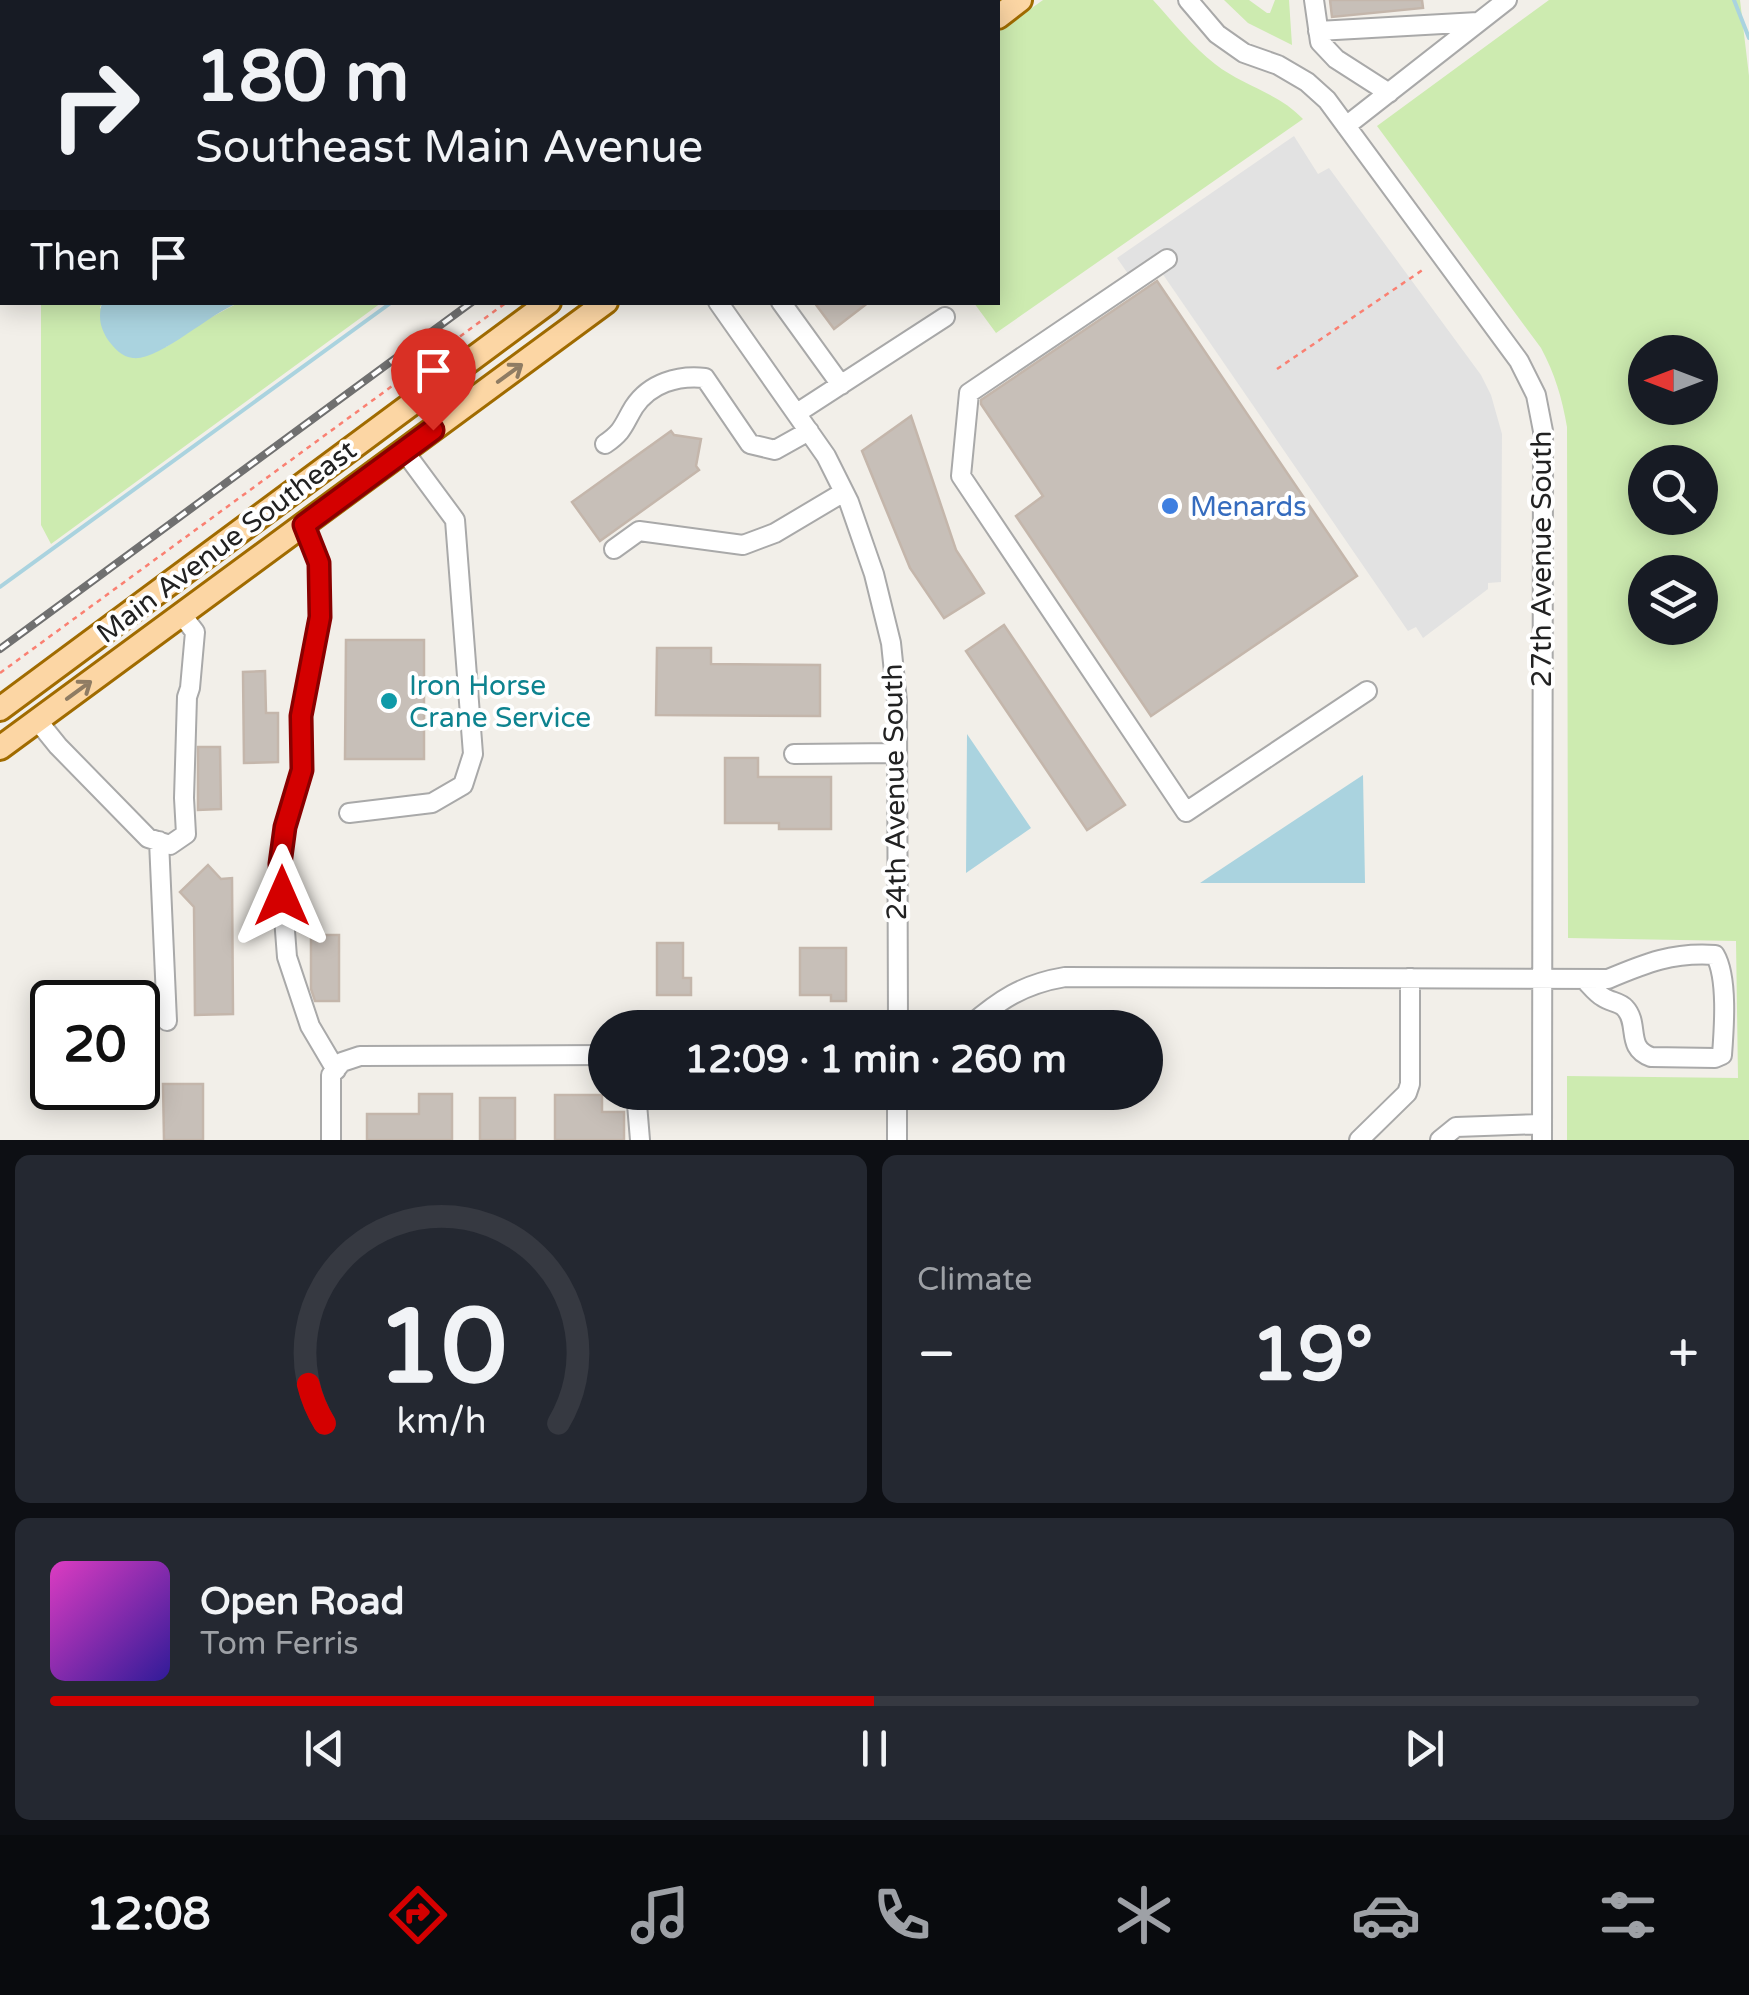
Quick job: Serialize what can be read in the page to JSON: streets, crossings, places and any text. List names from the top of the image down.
{
  "streets": {
    "main road": ["Main Avenue Southeast"],
    "street": ["27th Avenue South", "24th Avenue South"]
  },
  "places": ["Menards", "Iron Horse Crane Service"],
  "north": "left",
  "page": {
    "turn": ["180 m", "Southeast Main Avenue"],
    "then": "Then",
    "limit": "20",
    "trip": "12:09 · 1 min · 260 m",
    "tile": "Climate",
    "heat": ["−", "19°", "+"],
    "song": ["Open Road", "Tom Ferris"],
    "tabs": "12:08",
    "gauge": ["10", "km/h"]
  }
}
